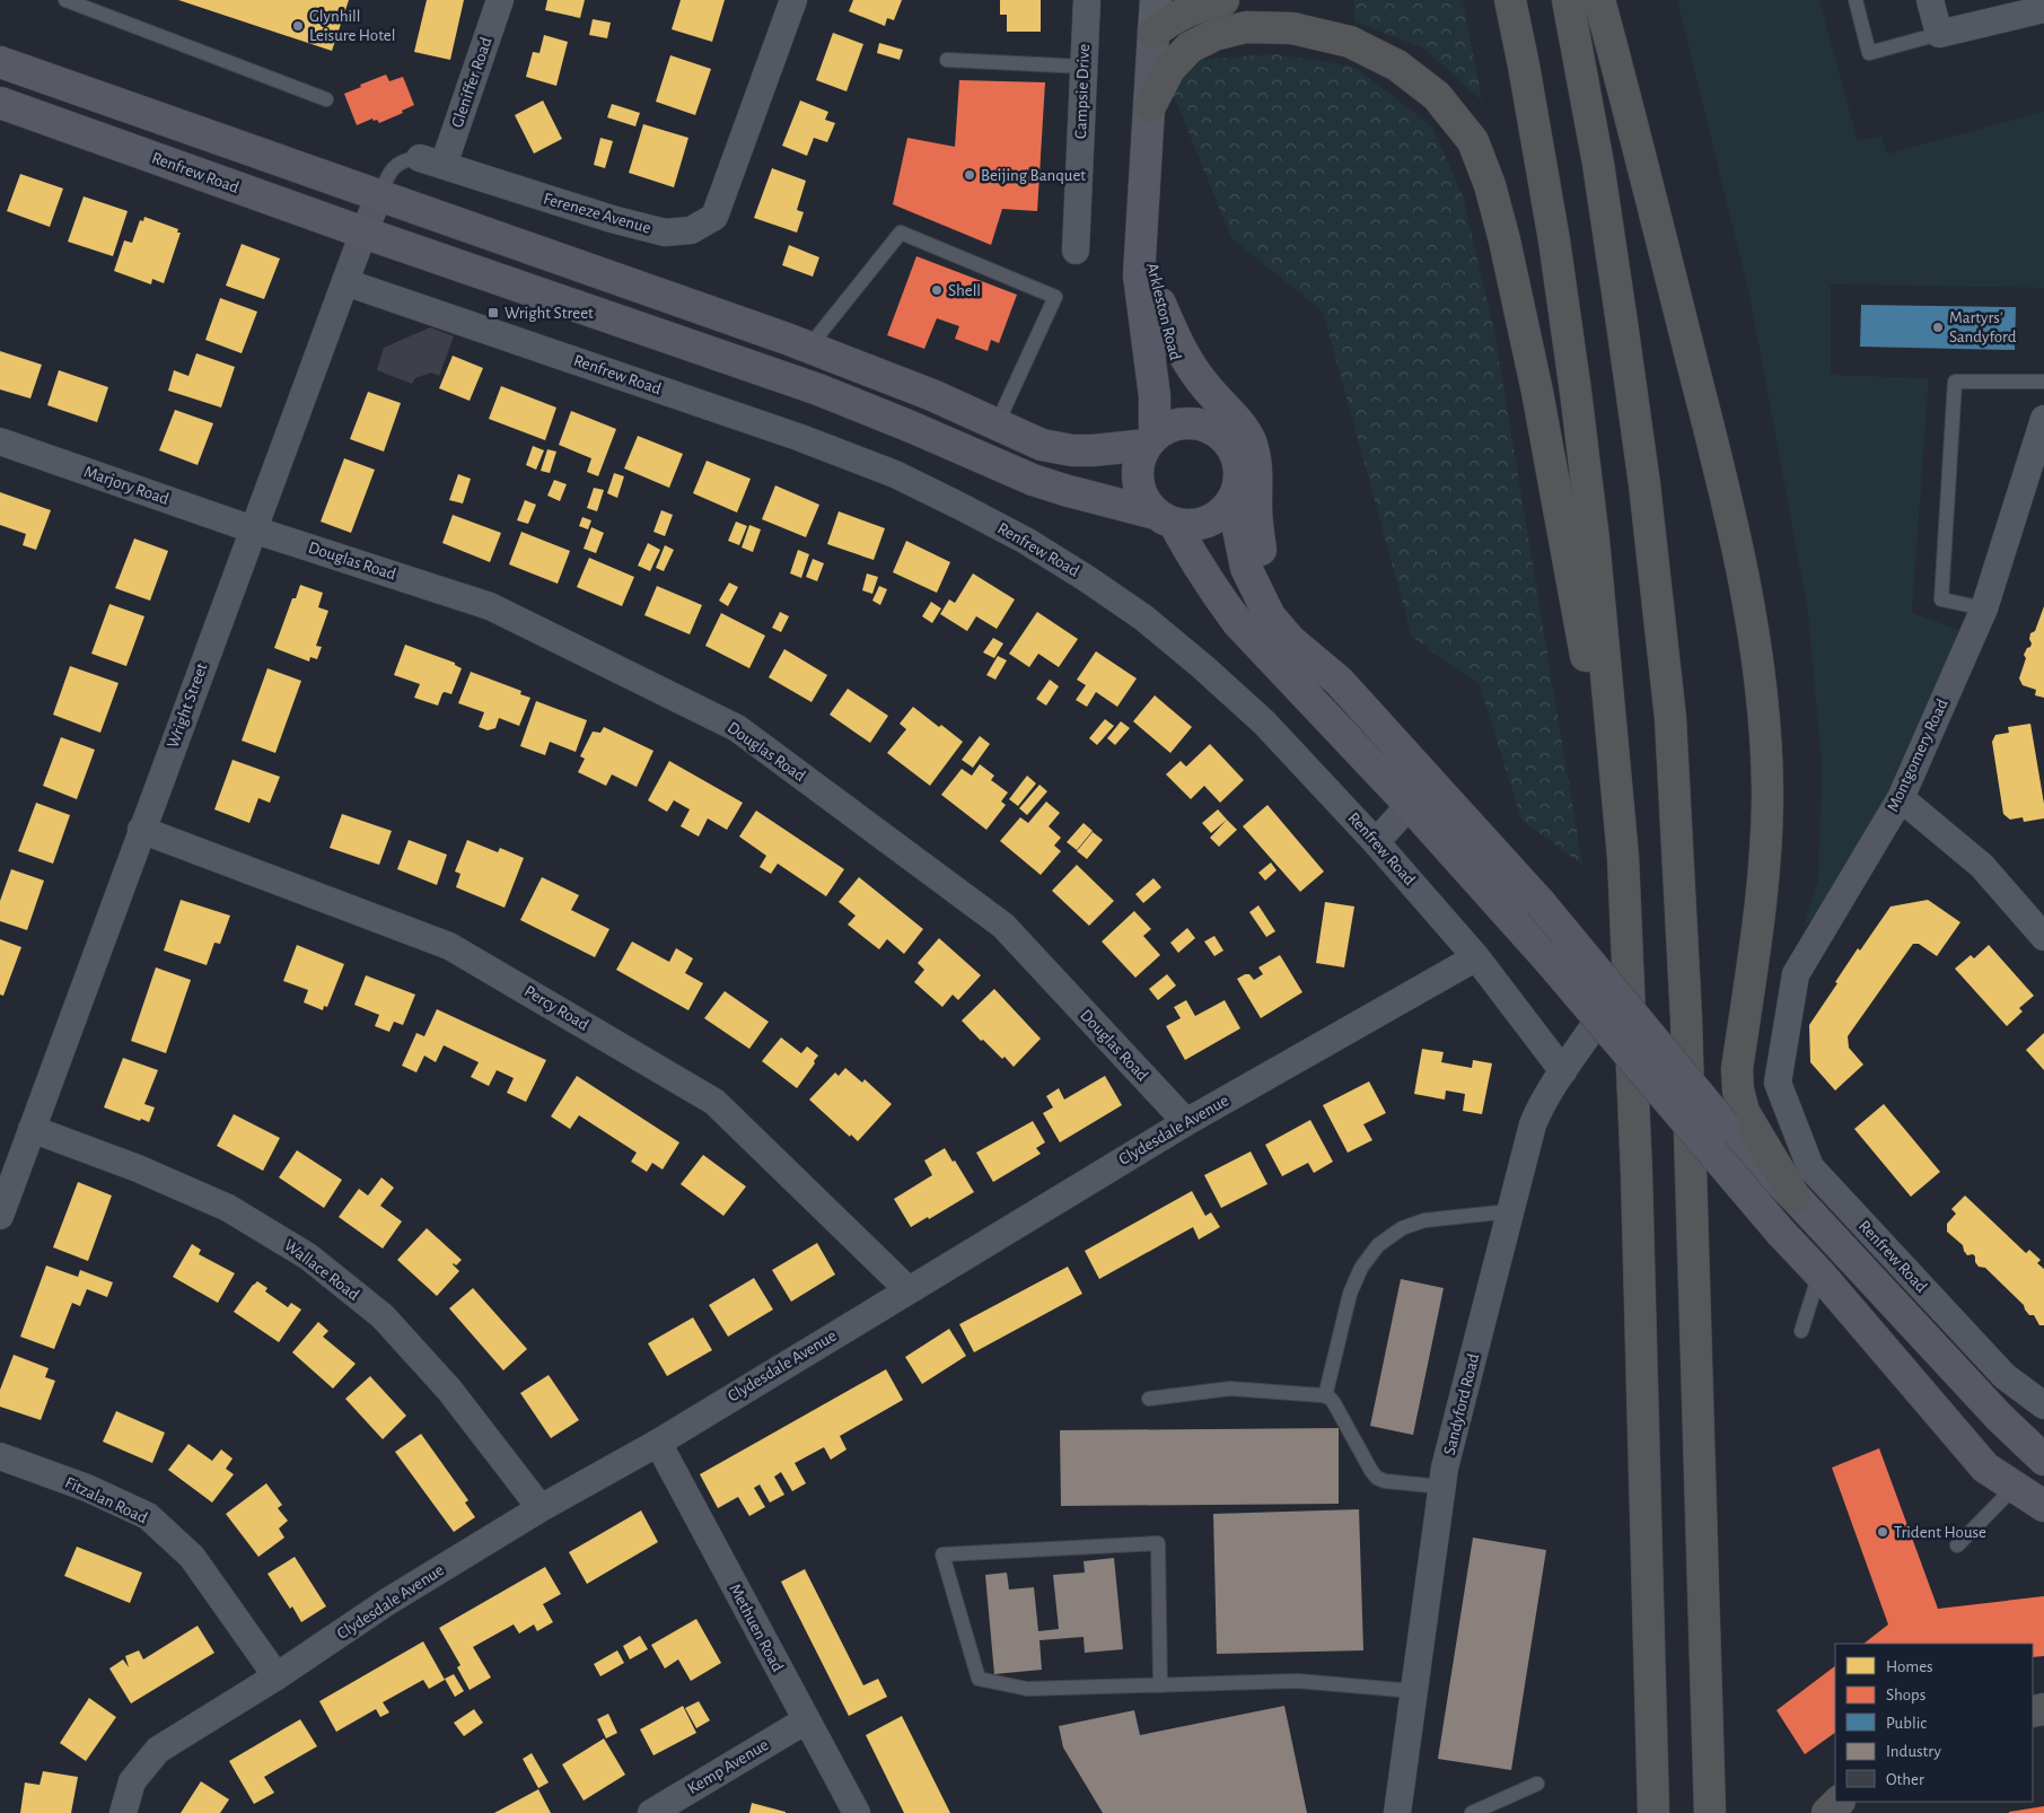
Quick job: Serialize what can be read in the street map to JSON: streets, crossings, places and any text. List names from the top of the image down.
{
  "streets": {
    "main road": ["Renfrew Road", "Arkleston Road"],
    "street": [
      "Gleniffer Road",
      "Campsie Drive",
      "Fereneze Avenue",
      "Marjory Road",
      "Douglas Road",
      "Wright Street",
      "Montgomery Road",
      "Percy Road",
      "Clydesdale Avenue",
      "Wallace Road",
      "Sandyford Road",
      "Fitzalan Road",
      "Methuen Road",
      "Kemp Avenue"
    ]
  },
  "crossings": [
    ["Gleniffer Road", "Fereneze Avenue"],
    ["Renfrew Road", "Arkleston Road"],
    ["Renfrew Road", "Wright Street"],
    ["Renfrew Road", "Montgomery Road"],
    ["Renfrew Road", "Clydesdale Avenue"],
    ["Renfrew Road", "Sandyford Road"],
    ["Marjory Road", "Douglas Road"],
    ["Marjory Road", "Wright Street"],
    ["Douglas Road", "Wright Street"],
    ["Douglas Road", "Clydesdale Avenue"],
    ["Wright Street", "Percy Road"],
    ["Wright Street", "Wallace Road"],
    ["Percy Road", "Clydesdale Avenue"],
    ["Clydesdale Avenue", "Wallace Road"],
    ["Clydesdale Avenue", "Fitzalan Road"],
    ["Clydesdale Avenue", "Methuen Road"],
    ["Methuen Road", "Kemp Avenue"]
  ],
  "places": {
    "other": [
      "Glynhill Leisure Hotel",
      "Beijing Banquet",
      "Shell",
      "Martyrs' Sandyford",
      "Trident House"
    ],
    "transit": ["Wright Street"]
  },
  "legend": [
    "Homes",
    "Shops",
    "Public",
    "Industry",
    "Other"
  ]
}
